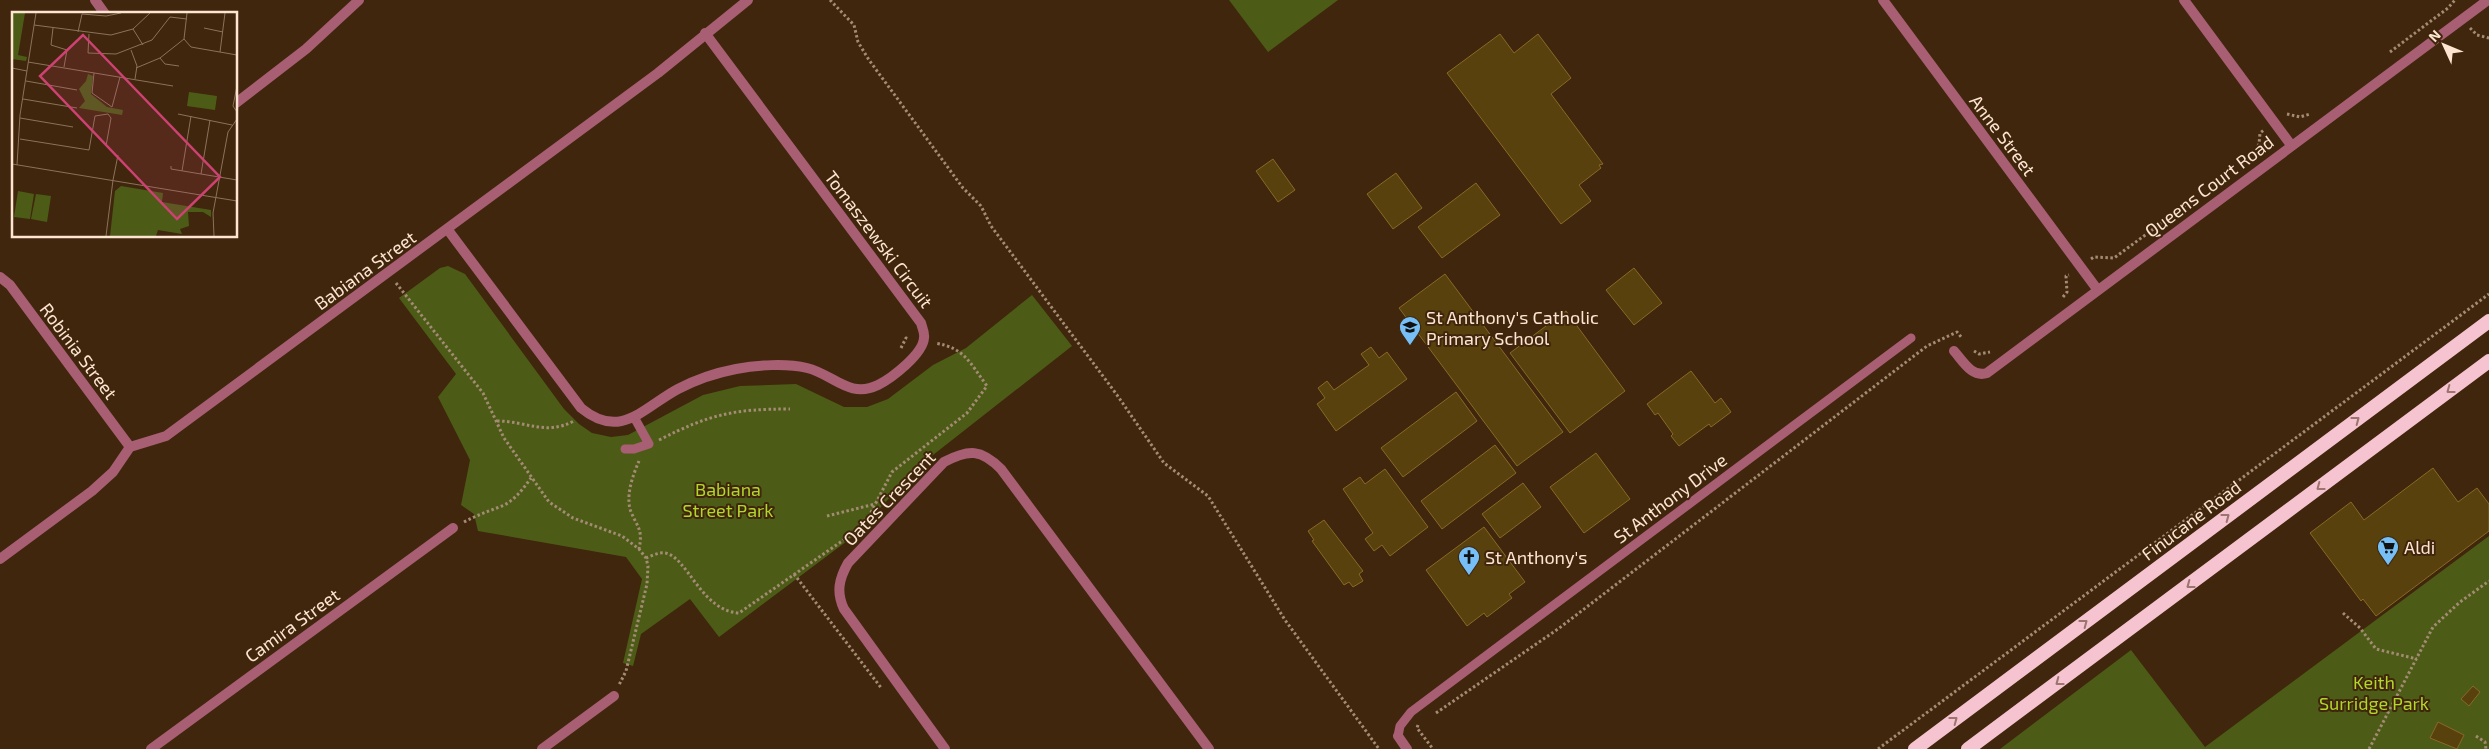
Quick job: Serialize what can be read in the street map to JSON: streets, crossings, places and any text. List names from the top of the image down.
{
  "streets": {
    "highway": ["Finucane Road"],
    "street": [
      "Anne Street",
      "Queens Court Road",
      "Tomaszewski Circuit",
      "Babiana Street",
      "Robinia Street",
      "Oates Crescent",
      "St Anthony Drive",
      "Camira Street"
    ]
  },
  "crossings": [
    ["Anne Street", "Queens Court Road"],
    ["Tomaszewski Circuit", "Babiana Street"],
    ["Babiana Street", "Robinia Street"]
  ],
  "parks": ["Babiana Street Park", "Keith Surridge Park"],
  "places": {
    "school or university": ["St Anthony's Catholic Primary School"],
    "supermarket": ["Aldi"],
    "church": ["St Anthony's"]
  },
  "north": "top left"
}
